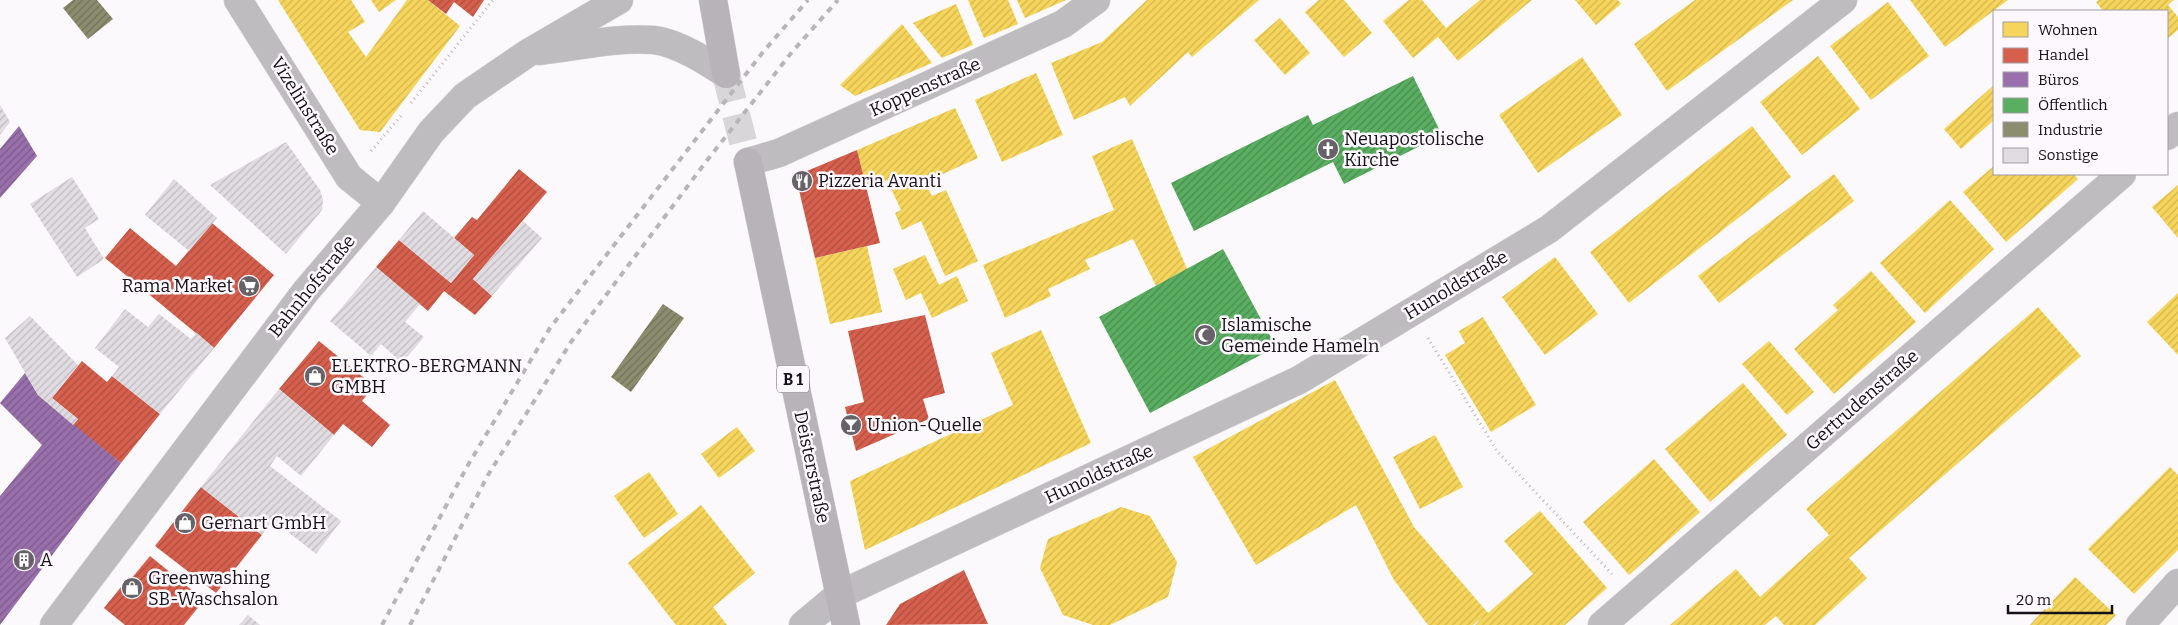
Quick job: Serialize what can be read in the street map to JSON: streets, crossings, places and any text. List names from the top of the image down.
{
  "streets": {
    "main road": ["B 1", "Deisterstraße"],
    "street": [
      "Koppenstraße",
      "Vizelinstraße",
      "Hunoldstraße",
      "Bahnhofstraße",
      "Gertrudenstraße"
    ]
  },
  "crossings": [
    ["Koppenstraße", "Deisterstraße"],
    ["Vizelinstraße", "Bahnhofstraße"],
    ["Hunoldstraße", "Deisterstraße"]
  ],
  "places": {
    "church": ["Neuapostolische Kirche"],
    "restaurant": ["Pizzeria Avanti"],
    "supermarket": ["Rama Market"],
    "mosque": ["Islamische Gemeinde Hameln"],
    "shop": ["ELEKTRO-BERGMANN GMBH", "Gernart GmbH", "Greenwashing SB-Waschsalon"],
    "bar": ["Union-Quelle"],
    "building": ["A"]
  },
  "legend": [
    "Wohnen",
    "Handel",
    "Büros",
    "Öffentlich",
    "Industrie",
    "Sonstige"
  ],
  "scale_bar": "20 m"
}
